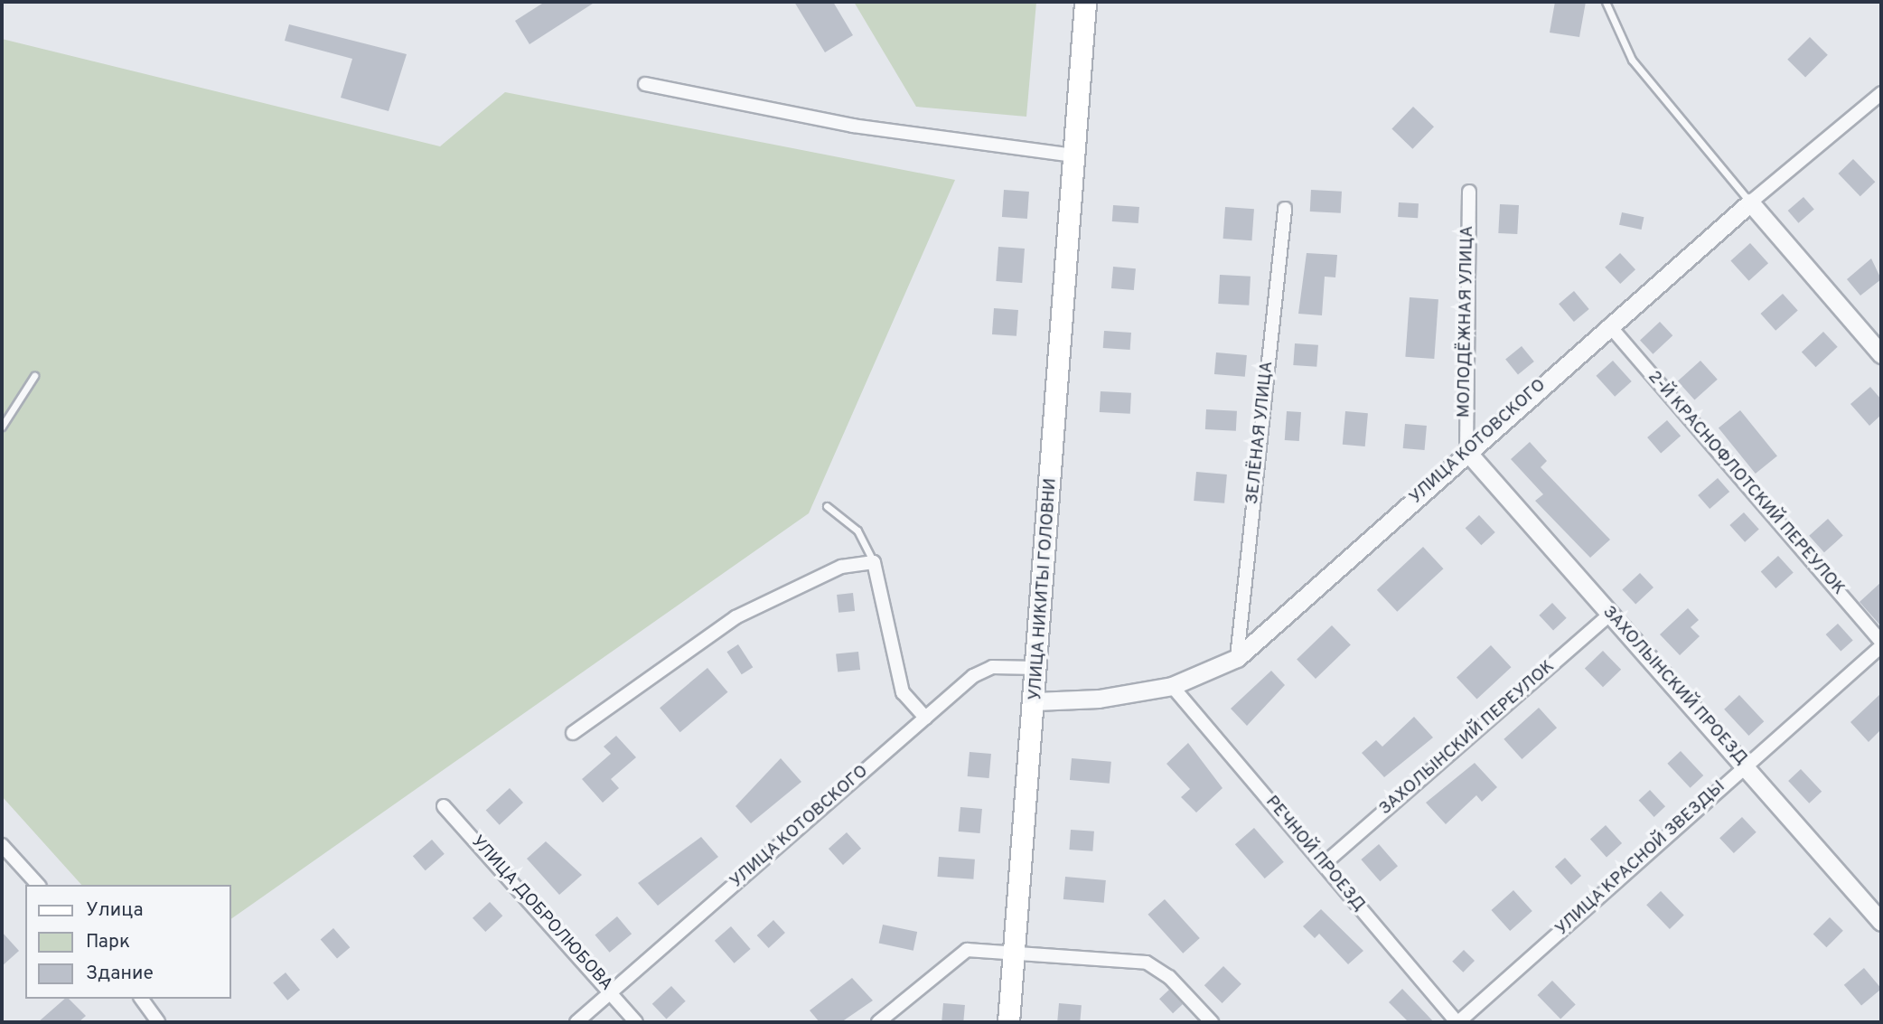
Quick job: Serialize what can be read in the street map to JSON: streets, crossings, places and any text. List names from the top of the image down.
{
  "streets": {
    "main road": ["УЛИЦА НИКИТЫ ГОЛОВНИ"],
    "street": [
      "МОЛОДЁЖНАЯ УЛИЦА",
      "ЗЕЛЁНАЯ УЛИЦА",
      "УЛИЦА КОТОВСКОГО",
      "2-Й КРАСНОФЛОТСКИЙ ПЕРЕУЛОК",
      "ЗАХОЛЫНСКИЙ ПРОЕЗД",
      "ЗАХОЛЫНСКИЙ ПЕРЕУЛОК",
      "РЕЧНОЙ ПРОЕЗД",
      "УЛИЦА КРАСНОЙ ЗВЕЗДЫ",
      "УЛИЦА ДОБРОЛЮБОВА"
    ]
  },
  "crossings": [
    ["МОЛОДЁЖНАЯ УЛИЦА", "УЛИЦА КОТОВСКОГО"],
    ["МОЛОДЁЖНАЯ УЛИЦА", "ЗАХОЛЫНСКИЙ ПРОЕЗД"],
    ["ЗЕЛЁНАЯ УЛИЦА", "УЛИЦА КОТОВСКОГО"],
    ["УЛИЦА КОТОВСКОГО", "2-Й КРАСНОФЛОТСКИЙ ПЕРЕУЛОК"],
    ["УЛИЦА КОТОВСКОГО", "УЛИЦА НИКИТЫ ГОЛОВНИ"],
    ["УЛИЦА КОТОВСКОГО", "ЗАХОЛЫНСКИЙ ПРОЕЗД"],
    ["УЛИЦА КОТОВСКОГО", "РЕЧНОЙ ПРОЕЗД"],
    ["УЛИЦА КОТОВСКОГО", "УЛИЦА ДОБРОЛЮБОВА"],
    ["2-Й КРАСНОФЛОТСКИЙ ПЕРЕУЛОК", "УЛИЦА КРАСНОЙ ЗВЕЗДЫ"],
    ["ЗАХОЛЫНСКИЙ ПРОЕЗД", "ЗАХОЛЫНСКИЙ ПЕРЕУЛОК"],
    ["ЗАХОЛЫНСКИЙ ПРОЕЗД", "УЛИЦА КРАСНОЙ ЗВЕЗДЫ"],
    ["ЗАХОЛЫНСКИЙ ПЕРЕУЛОК", "РЕЧНОЙ ПРОЕЗД"],
    ["РЕЧНОЙ ПРОЕЗД", "УЛИЦА КРАСНОЙ ЗВЕЗДЫ"]
  ],
  "legend": ["Улица", "Парк", "Здание"]
}
